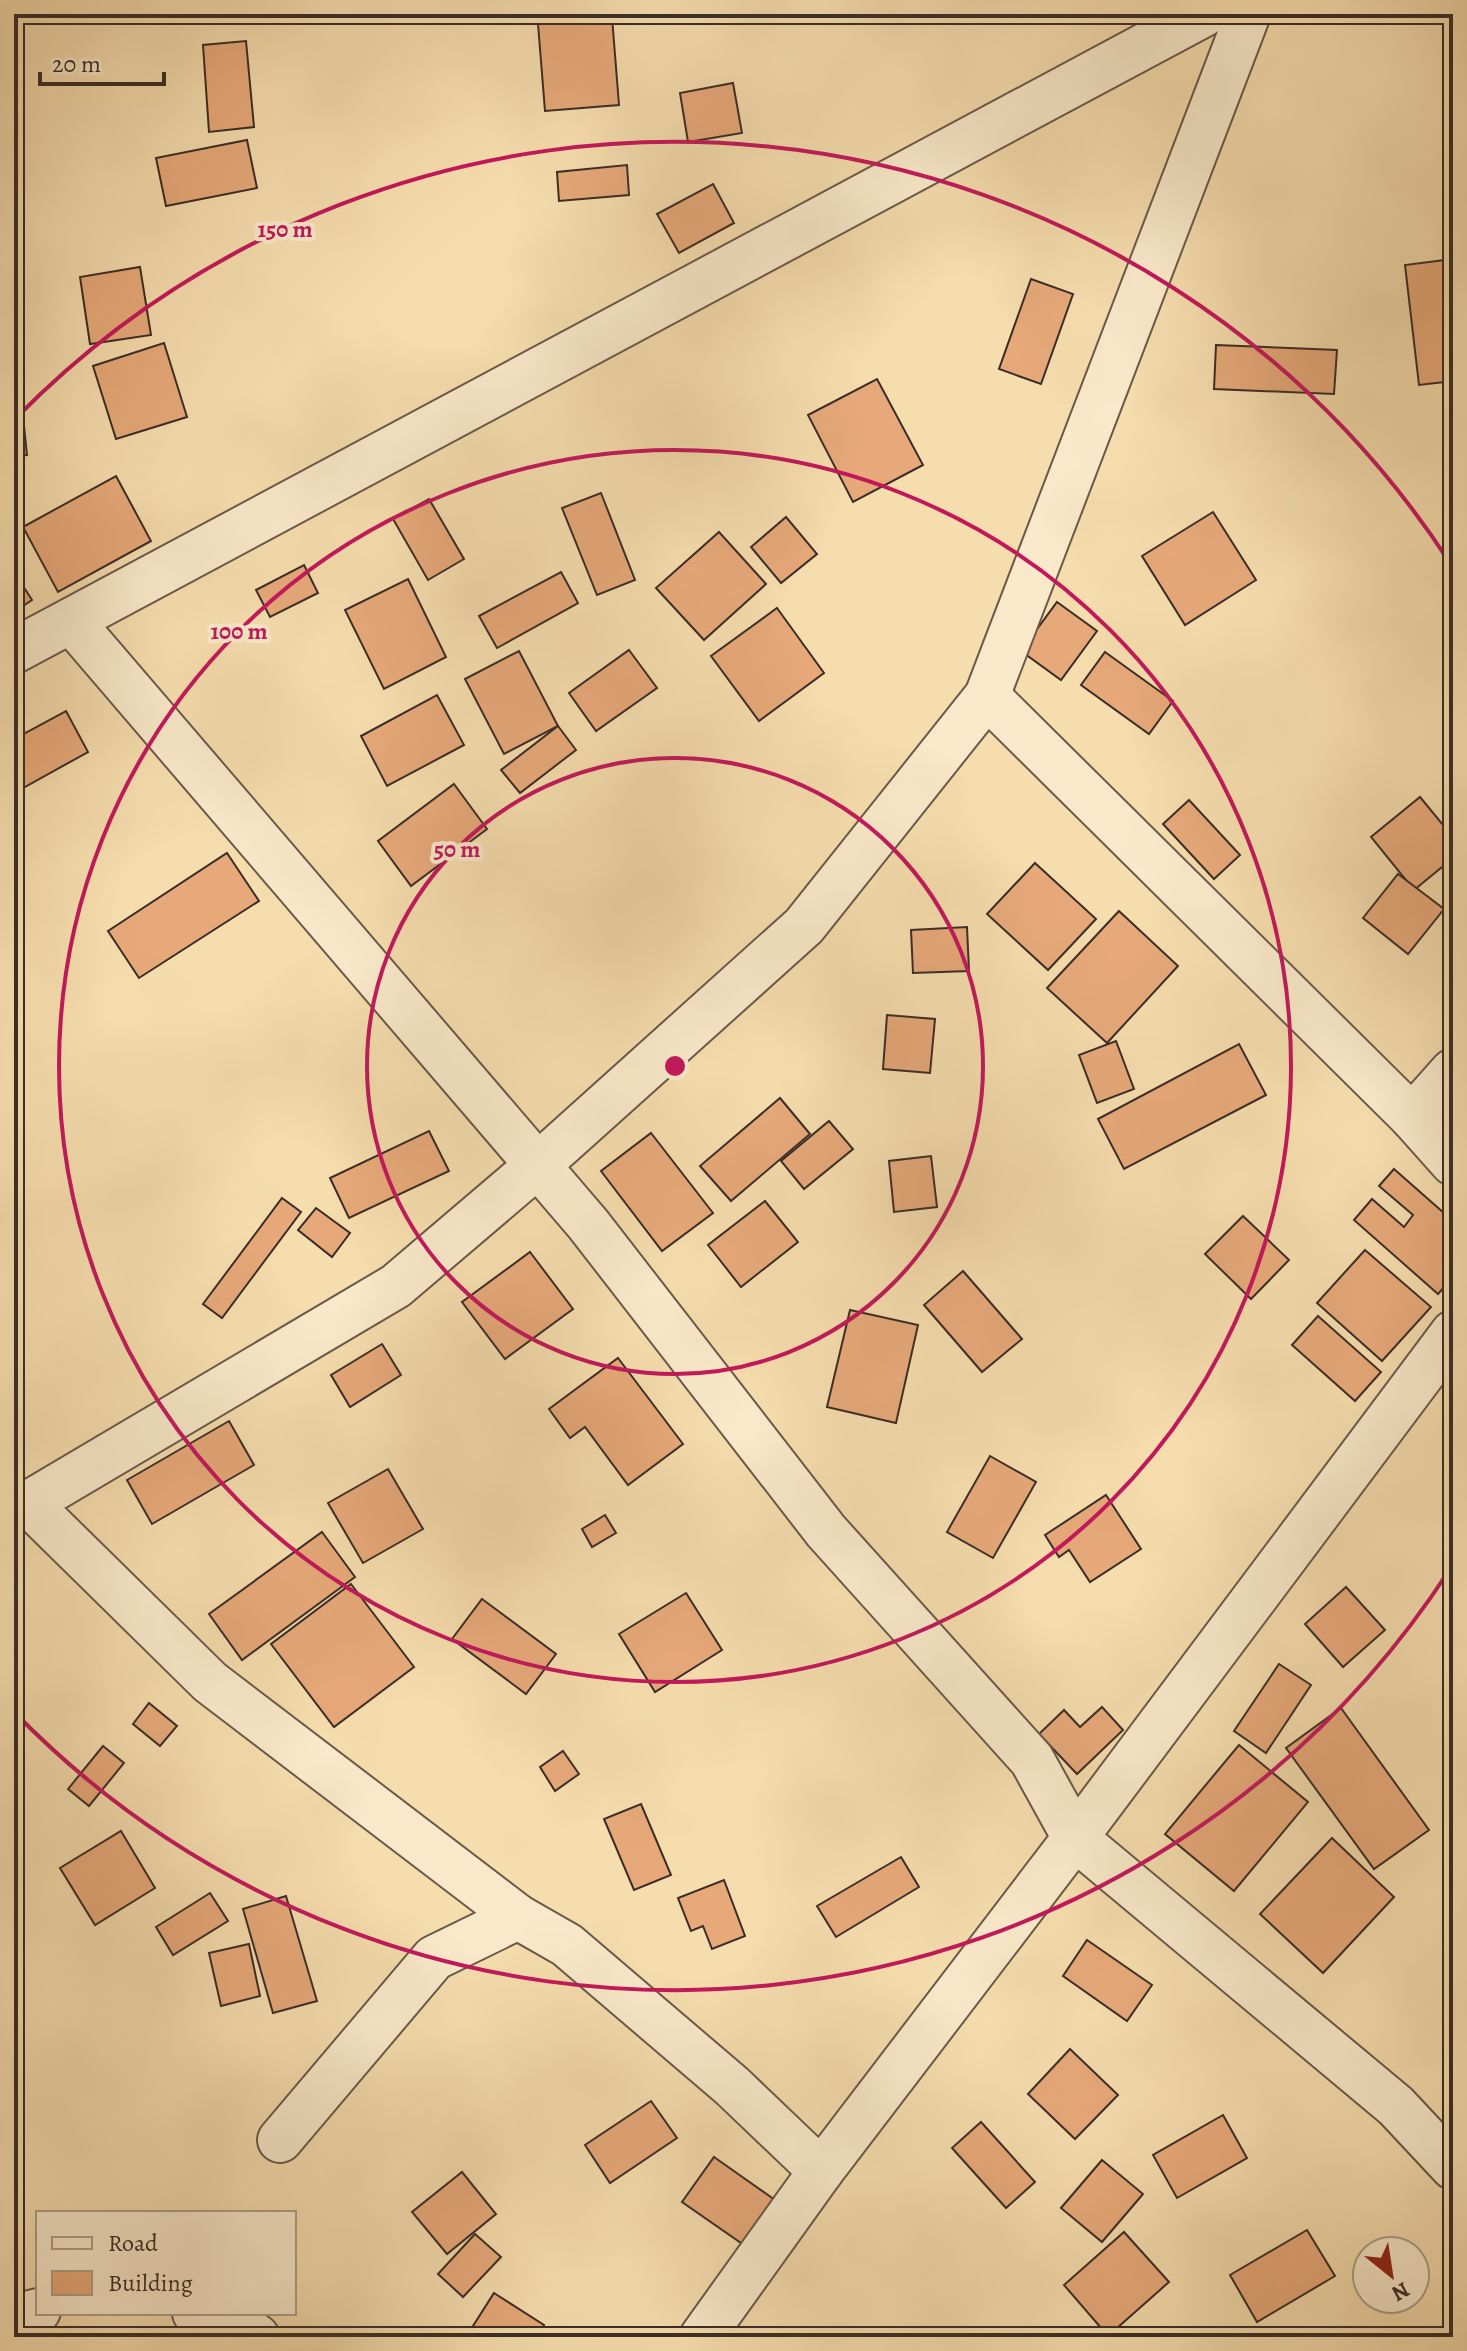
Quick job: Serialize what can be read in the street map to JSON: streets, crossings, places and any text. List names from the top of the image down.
{
  "legend": ["Road", "Building"],
  "scale_bar": "20 m",
  "north": "bottom right",
  "rings": ["150 m", "100 m", "50 m"]
}
